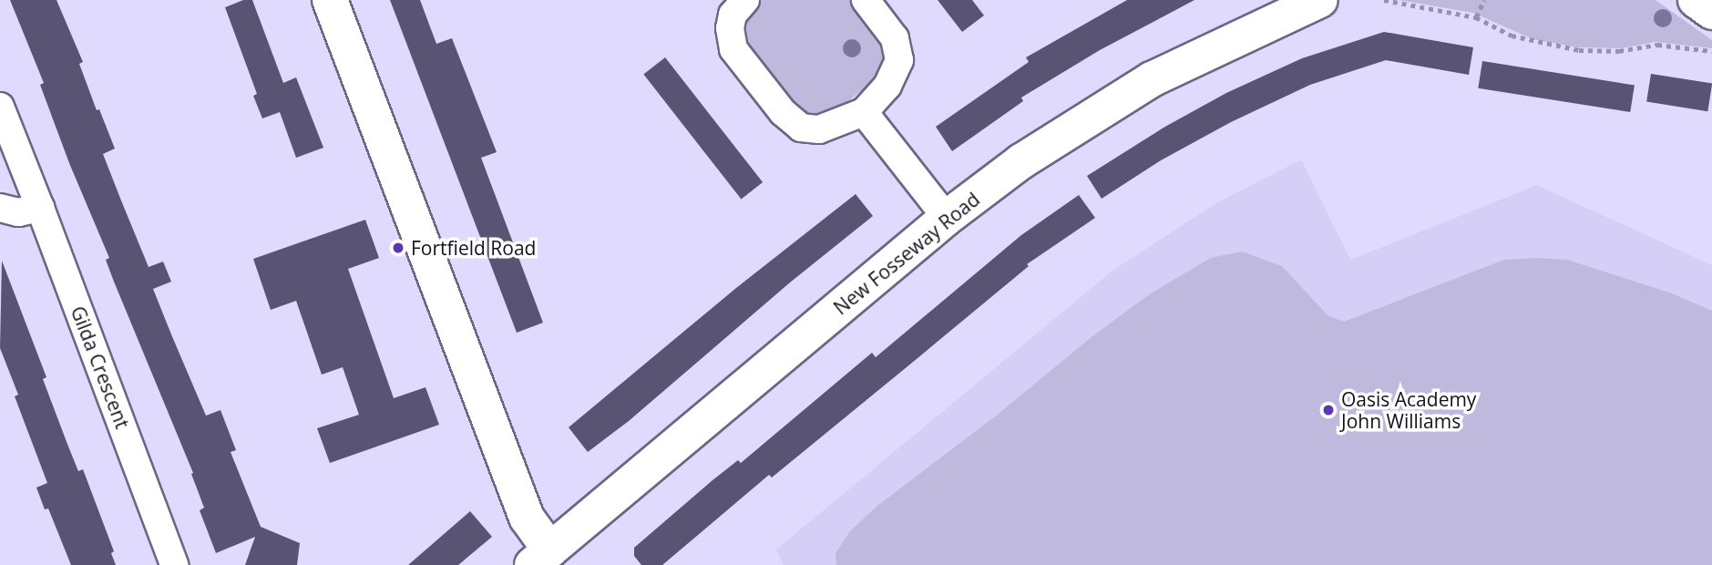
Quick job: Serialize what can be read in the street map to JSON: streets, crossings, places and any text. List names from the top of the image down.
{
  "streets": {
    "street": ["New Fosseway Road", "Gilda Crescent"]
  },
  "places": ["Fortfield Road", "Oasis Academy John Williams"]
}
